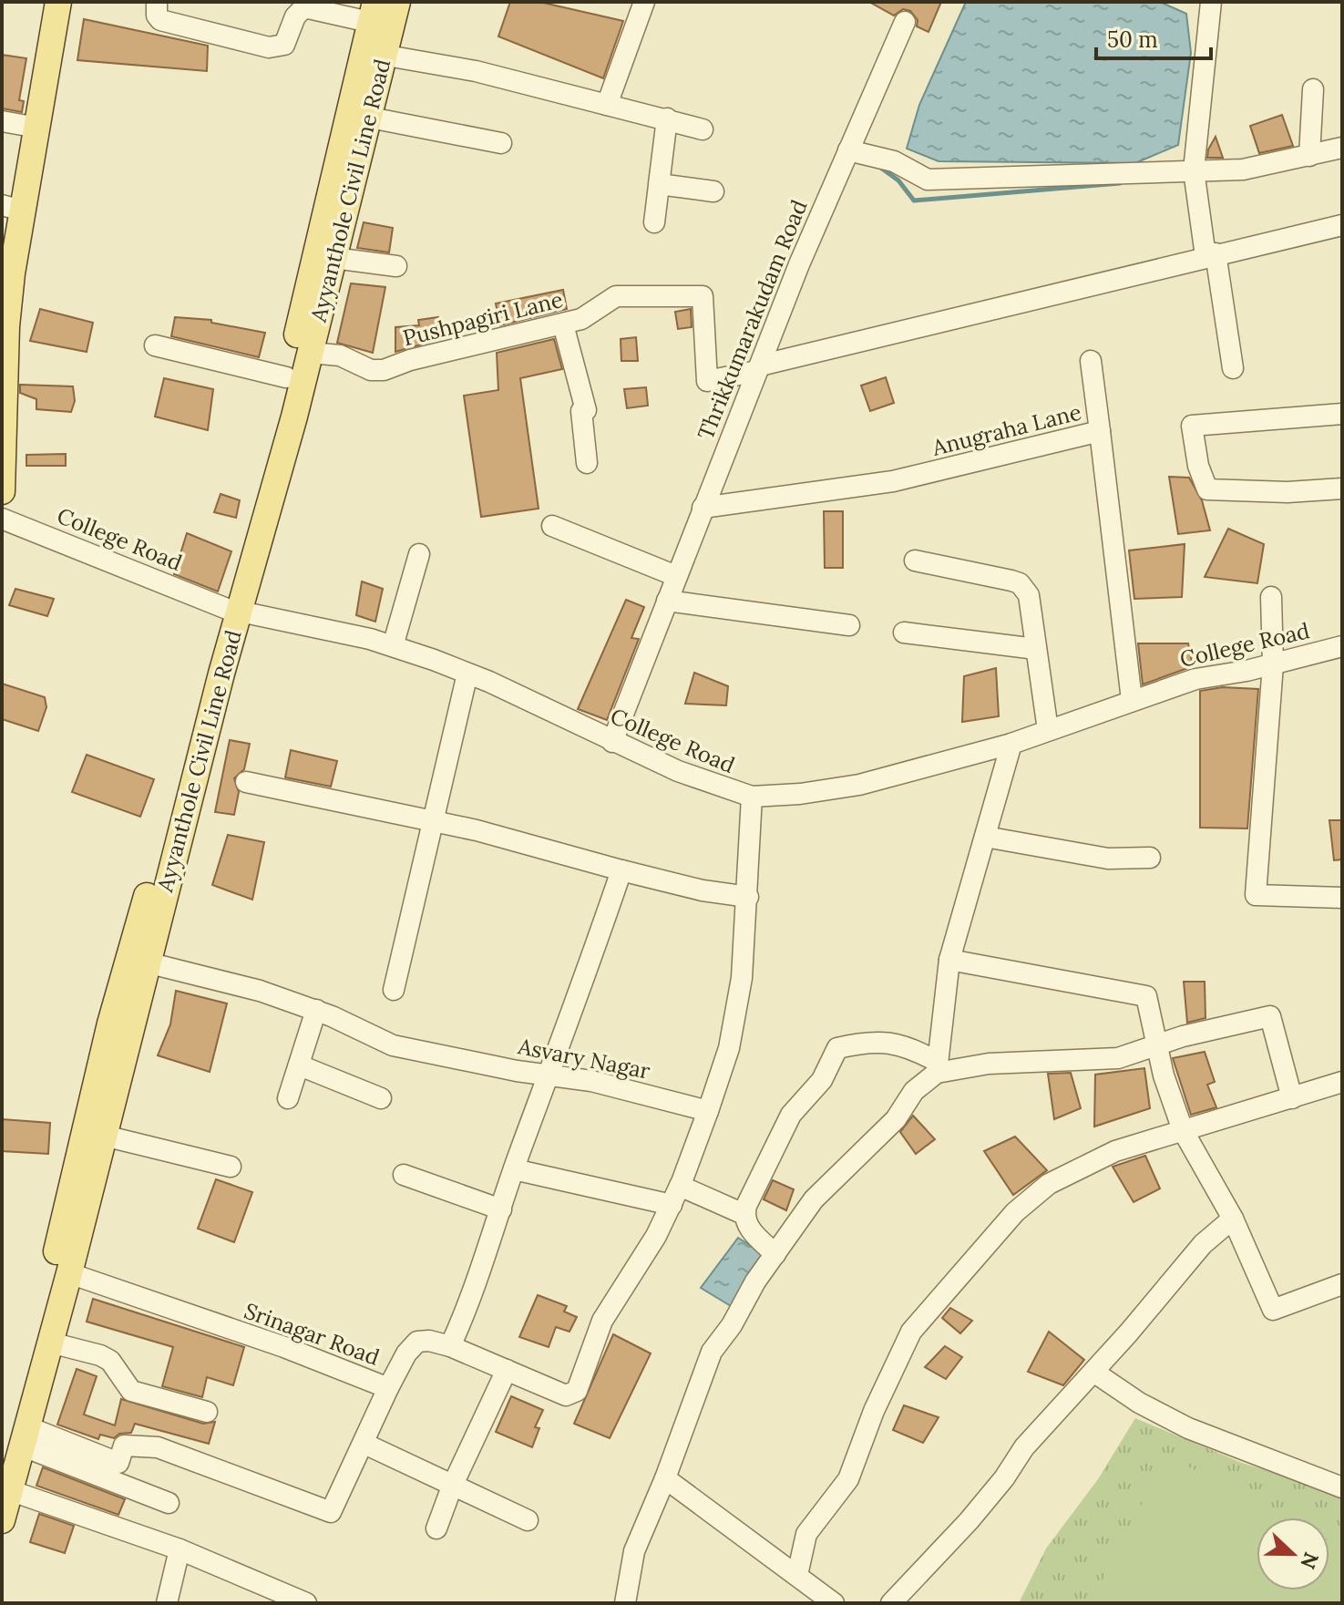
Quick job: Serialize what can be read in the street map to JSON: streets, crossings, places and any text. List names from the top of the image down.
{
  "streets": {
    "main road": ["Ayyanthole Civil Line Road"],
    "street": [
      "Pushpagiri Lane",
      "Thrikkumarakudam Road",
      "Anugraha Lane",
      "College Road",
      "Asvary Nagar",
      "Srinagar Road"
    ]
  },
  "crossings": [
    ["Ayyanthole Civil Line Road", "Pushpagiri Lane"],
    ["Ayyanthole Civil Line Road", "College Road"],
    ["Ayyanthole Civil Line Road", "Asvary Nagar"],
    ["Ayyanthole Civil Line Road", "Srinagar Road"],
    ["Pushpagiri Lane", "Thrikkumarakudam Road"],
    ["Thrikkumarakudam Road", "Anugraha Lane"],
    ["Thrikkumarakudam Road", "College Road"],
    ["Anugraha Lane", "College Road"]
  ],
  "scale_bar": "50 m",
  "north": "right"
}
